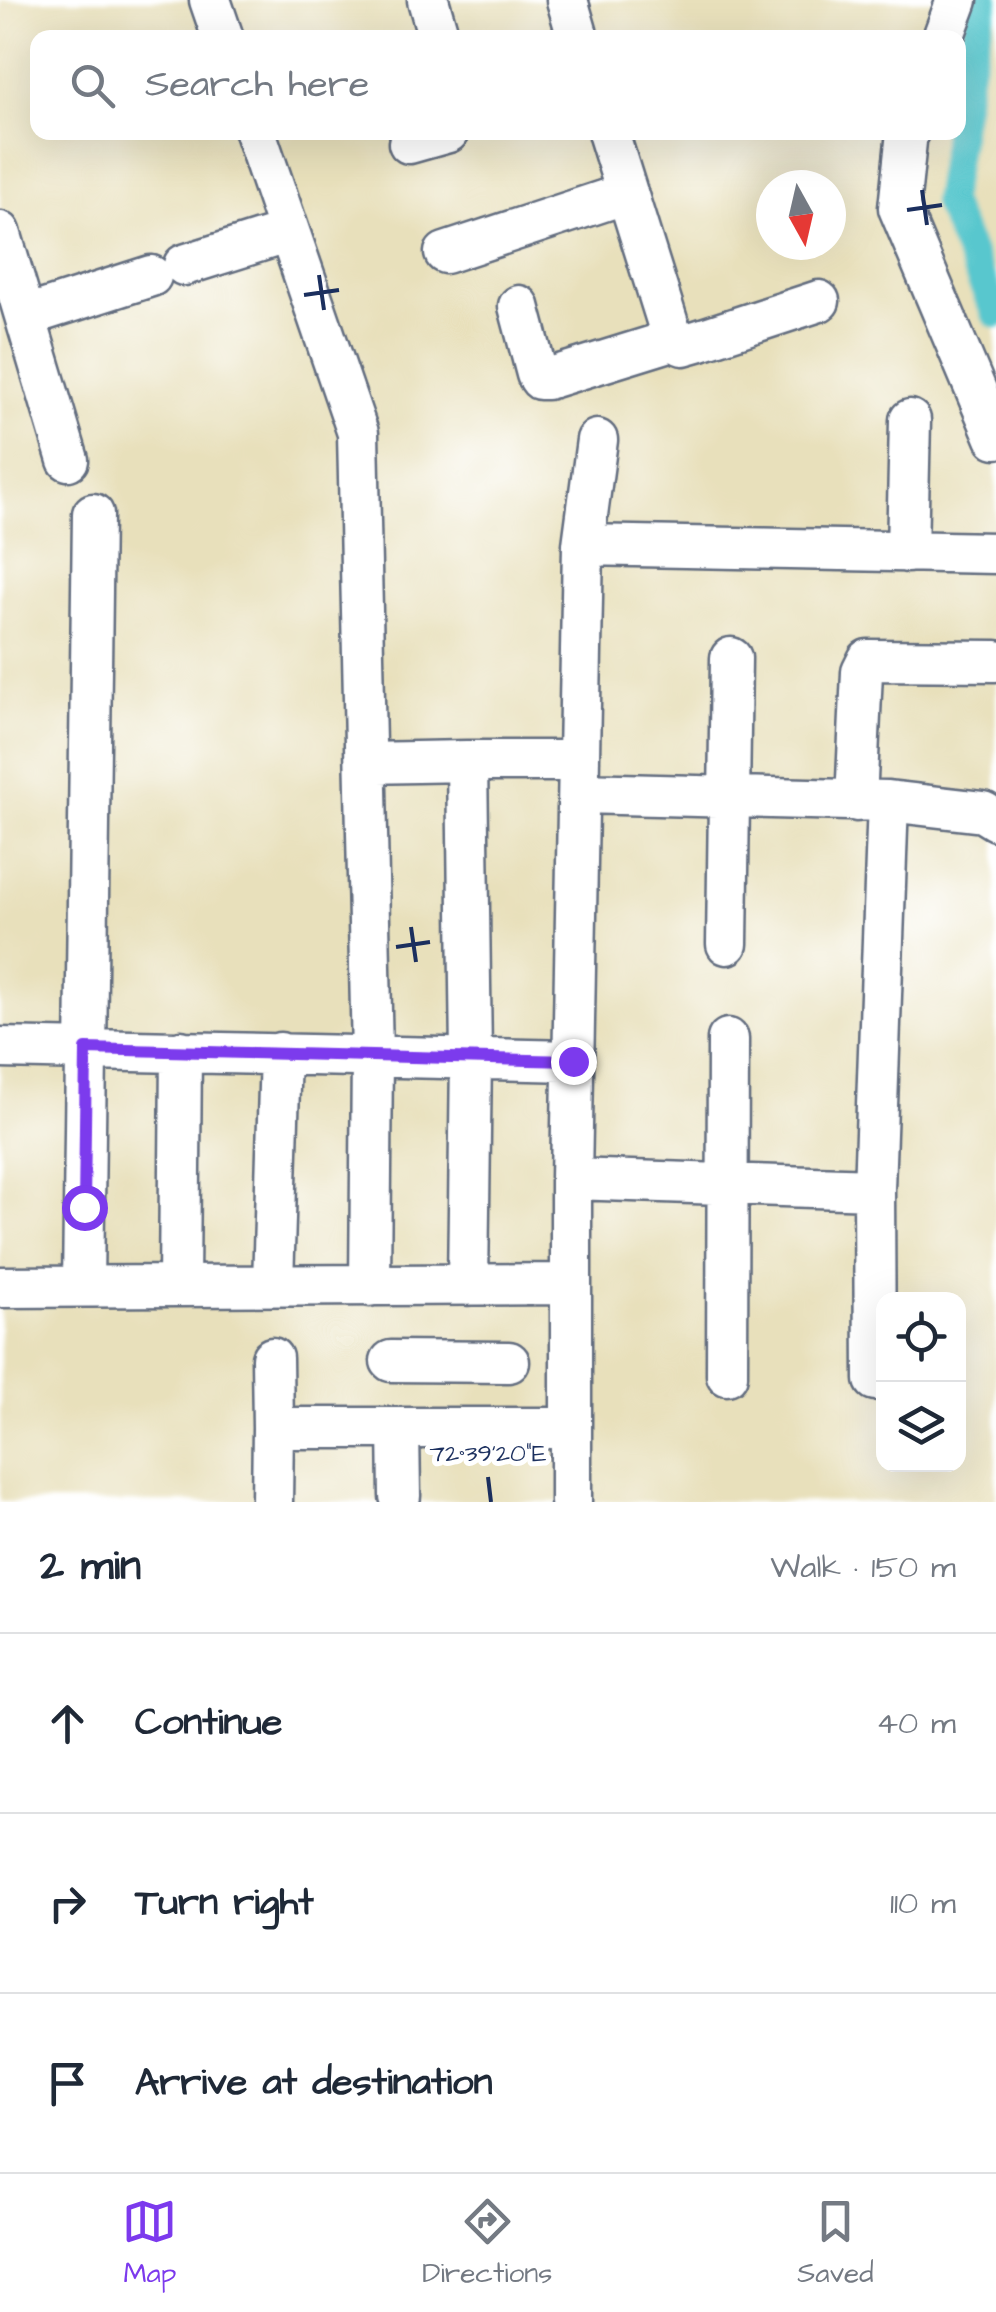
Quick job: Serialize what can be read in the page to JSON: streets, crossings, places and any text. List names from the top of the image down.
{
  "north": "bottom",
  "page": {
    "search": "Search here",
    "heading": ["2 min", "Walk · 150 m"],
    "list": [
      ["Continue", "40 m"],
      ["Turn right", "110 m"],
      "Arrive at destination"
    ],
    "nav": ["Map", "Directions", "Saved"]
  },
  "coordinates": ["72°39'20\"E"]
}
